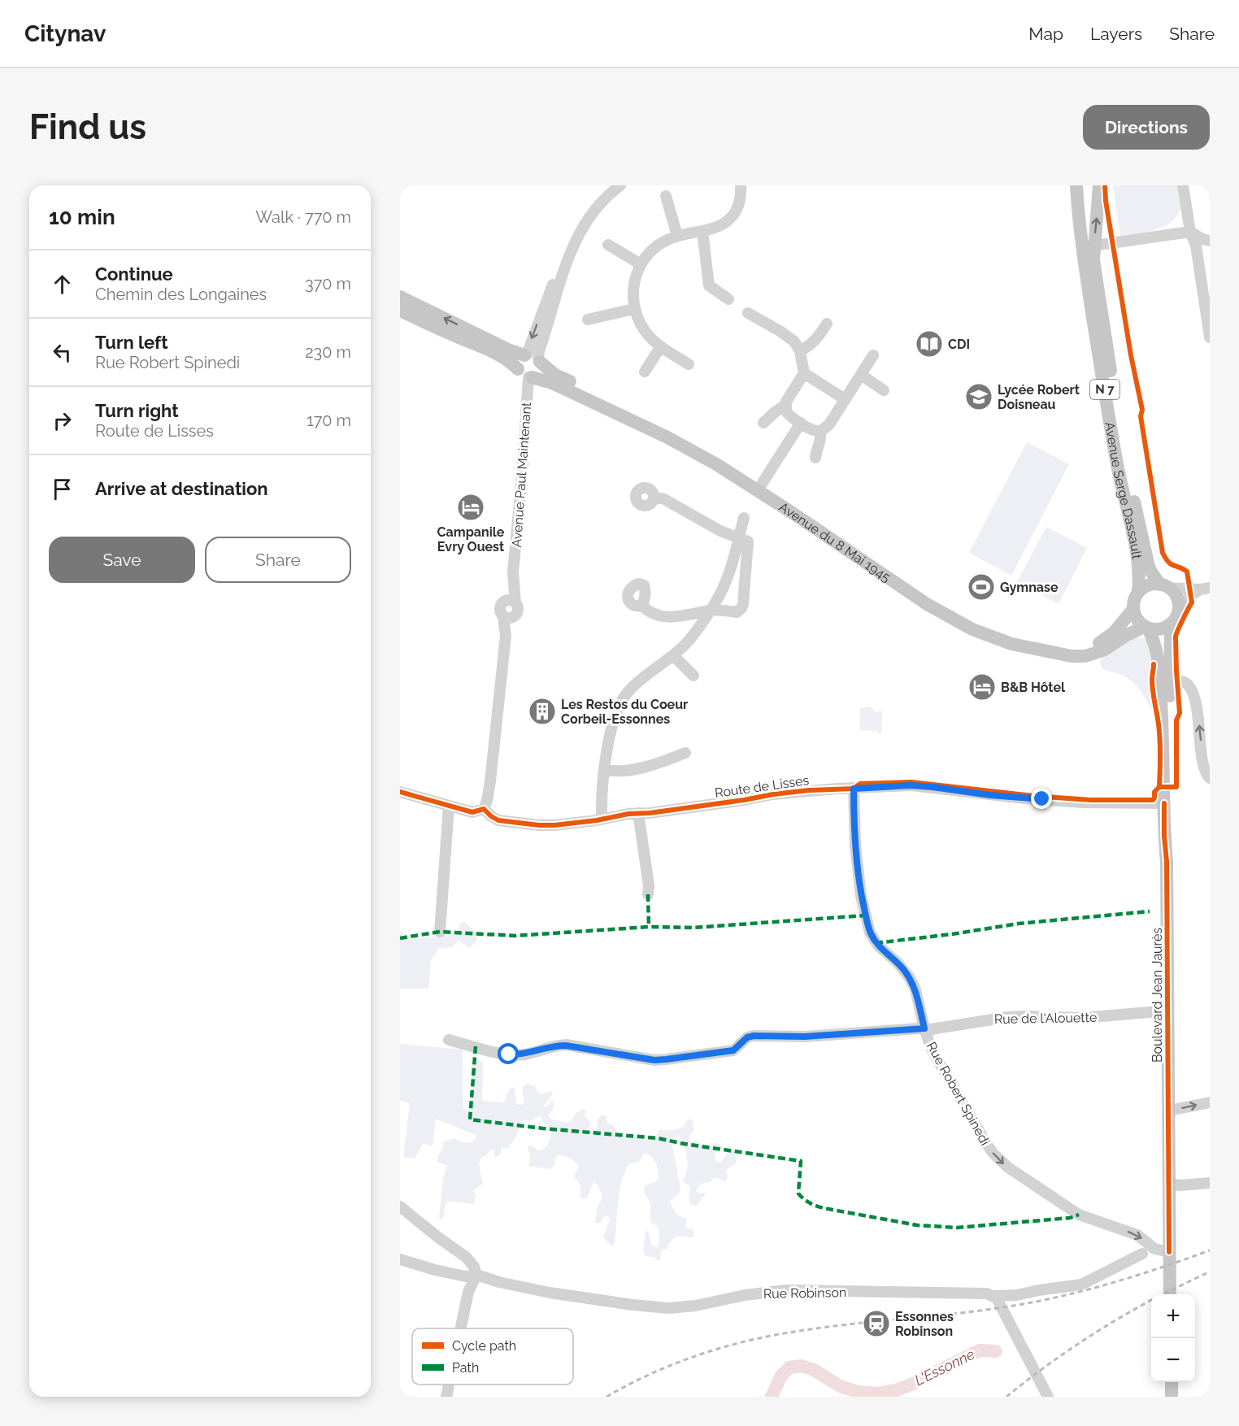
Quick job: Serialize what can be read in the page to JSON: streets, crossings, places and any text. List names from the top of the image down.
{
  "streets": {
    "main road": [
      "N 7",
      "Avenue Serge Dassault",
      "Avenue du 8 Mai 1945",
      "Boulevard Jean Jaurès"
    ],
    "street": [
      "Avenue Paul Maintenant",
      "Route de Lisses",
      "Rue de l'Alouette",
      "Rue Robert Spinedi",
      "Rue Robinson"
    ]
  },
  "crossings": [
    ["Avenue Paul Maintenant", "Avenue du 8 Mai 1945"],
    ["Avenue Paul Maintenant", "Route de Lisses"],
    ["Avenue Serge Dassault", "Avenue du 8 Mai 1945"],
    ["Avenue Serge Dassault", "Boulevard Jean Jaurès"],
    ["Avenue du 8 Mai 1945", "Boulevard Jean Jaurès"],
    ["Route de Lisses", "Boulevard Jean Jaurès"],
    ["Route de Lisses", "Rue Robert Spinedi"],
    ["Boulevard Jean Jaurès", "Rue de l'Alouette"],
    ["Boulevard Jean Jaurès", "Rue Robert Spinedi"],
    ["Rue de l'Alouette", "Rue Robert Spinedi"],
    ["Rue Robert Spinedi", "Rue Robinson"]
  ],
  "one_way": ["Rue Robert Spinedi"],
  "water": ["L'Essonne"],
  "places": {
    "library": ["CDI"],
    "school or university": ["Lycée Robert Doisneau"],
    "hotel": ["Campanile Evry Ouest", "B&B Hôtel"],
    "sports": ["Gymnase"],
    "building": ["Les Restos du Coeur Corbeil-Essonnes"],
    "station": ["Essonnes Robinson"]
  },
  "legend": ["Cycle path", "Path"],
  "page": {
    "header": "Citynav",
    "nav": ["Map", "Layers", "Share"],
    "buttons": [
      "Directions",
      ["Save", "Share"]
    ],
    "title": "Find us",
    "heading": ["10 min", "Walk · 770 m"],
    "list": [
      ["Continue", "Chemin des Longaines", "370 m"],
      ["Turn left", "Rue Robert Spinedi", "230 m"],
      ["Turn right", "Route de Lisses", "170 m"],
      "Arrive at destination"
    ],
    "map_buttons": ["+", "−"]
  }
}
